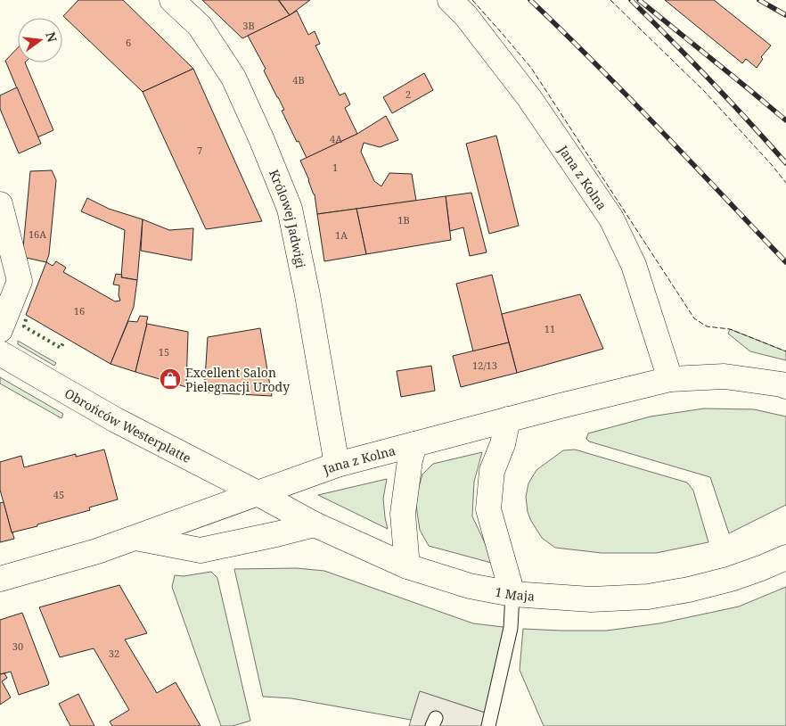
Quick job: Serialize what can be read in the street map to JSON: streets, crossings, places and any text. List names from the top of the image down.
{
  "streets": {
    "street": [
      "Jana z Kolna",
      "Królowej Jadwigi",
      "Obrońców Westerplatte",
      "1 Maja"
    ]
  },
  "crossings": [
    ["Jana z Kolna", "Królowej Jadwigi"],
    ["Jana z Kolna", "Obrońców Westerplatte"],
    ["Jana z Kolna", "1 Maja"],
    ["Obrońców Westerplatte", "1 Maja"]
  ],
  "places": {
    "shop": ["Excellent Salon Pielegnacji Urody"]
  },
  "house_numbers": [
    "3B",
    "6",
    "4B",
    "2",
    "4A",
    "7",
    "1",
    "1B",
    "16A",
    "1A",
    "16",
    "11",
    "15",
    "12/13",
    "45",
    "30",
    "32"
  ],
  "north": "right"
}
